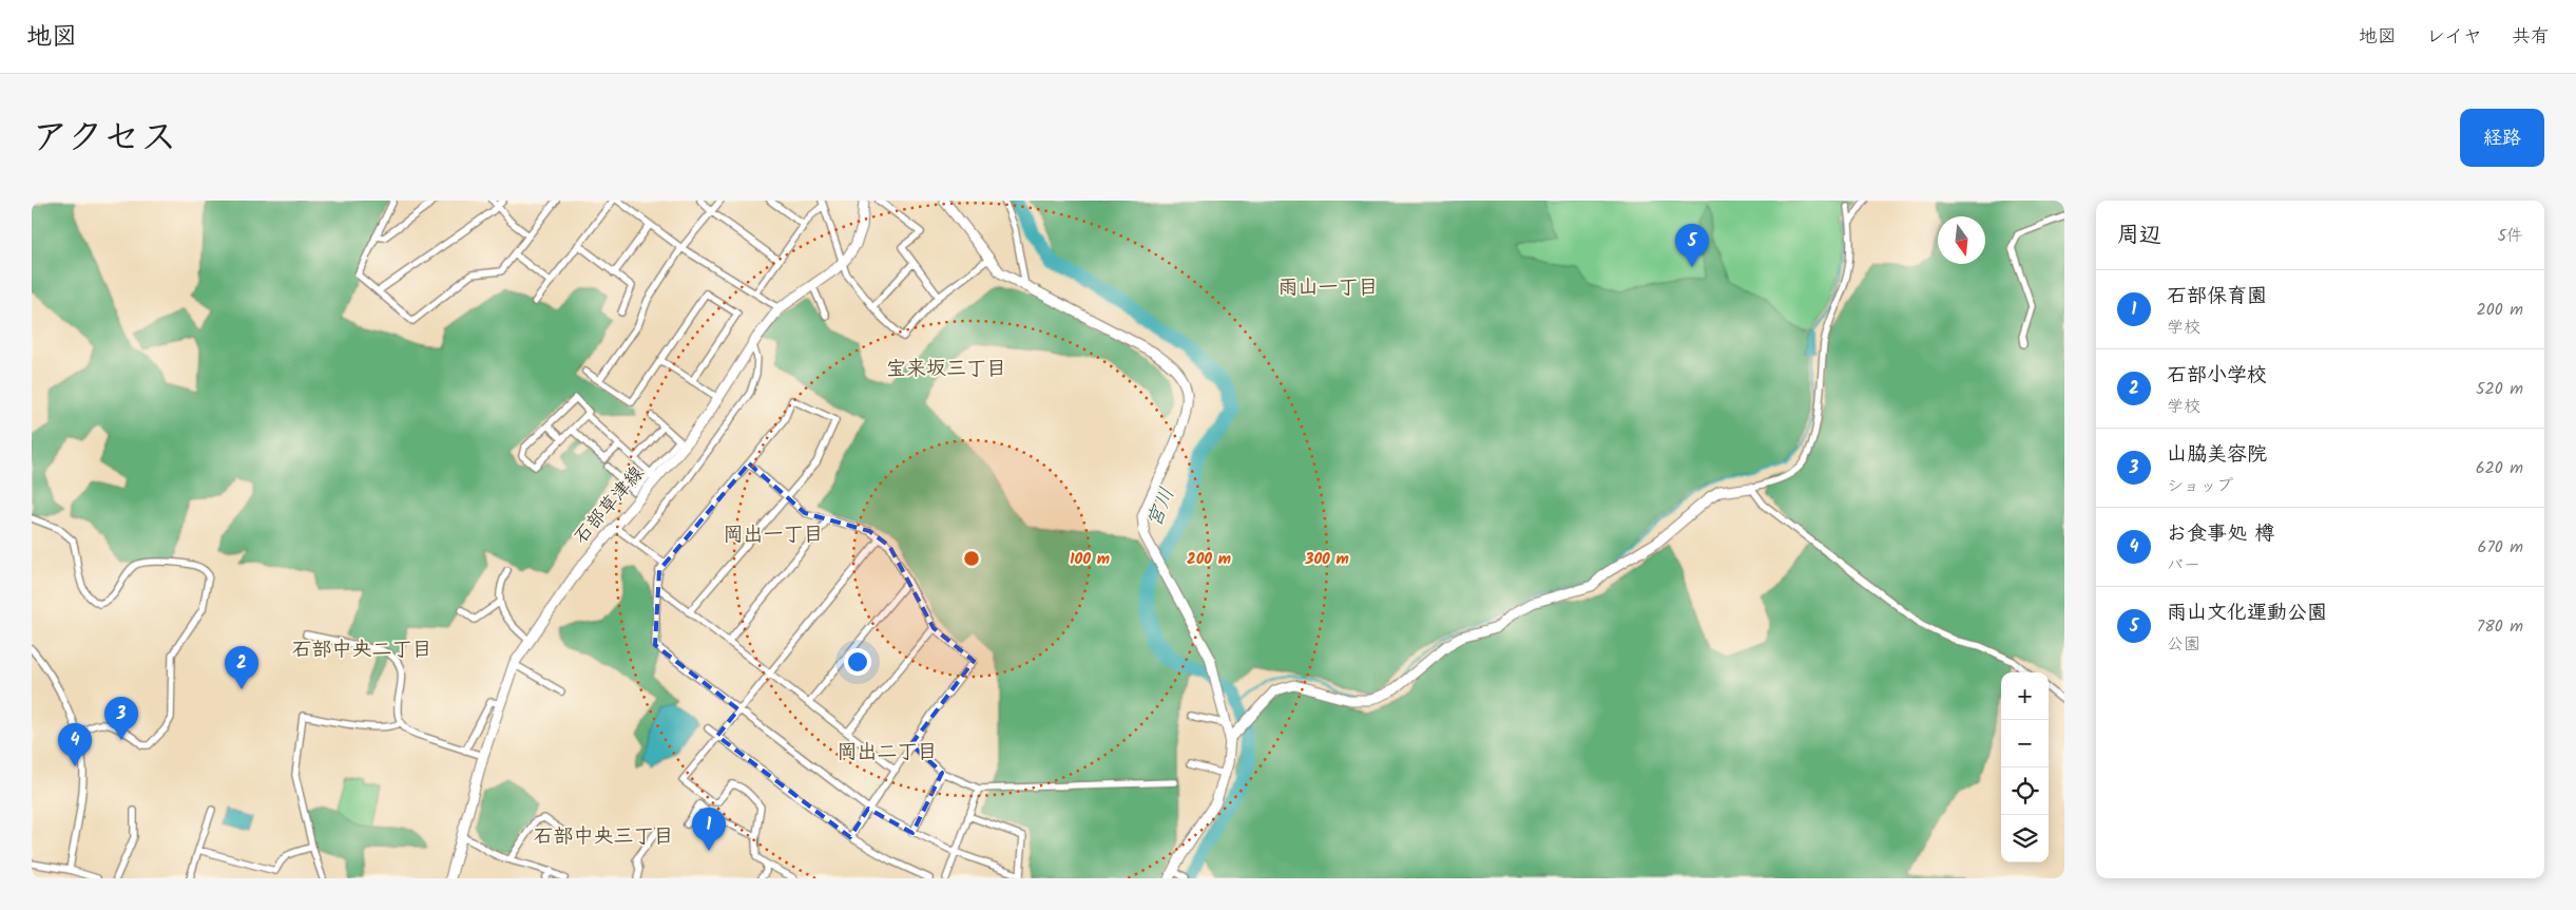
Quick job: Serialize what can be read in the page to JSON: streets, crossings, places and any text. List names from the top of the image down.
{
  "streets": {
    "street": ["石部草津線"]
  },
  "districts": [
    "雨山一丁目",
    "宝来坂三丁目",
    "岡出一丁目",
    "石部中央二丁目",
    "岡出二丁目",
    "石部中央三丁目"
  ],
  "water": ["宮川"],
  "north": "bottom",
  "page": {
    "header": "地図",
    "nav": ["地図", "レイヤ", "共有"],
    "title": "アクセス",
    "buttons": "経路",
    "heading": ["周辺", "5件"],
    "pins": [
      "5",
      "2",
      "3",
      "4",
      "1"
    ],
    "list": [
      {
        "mark": "1",
        "name": "石部保育園",
        "note": "学校",
        "value": "200 m"
      },
      {
        "mark": "2",
        "name": "石部小学校",
        "note": "学校",
        "value": "520 m"
      },
      {
        "mark": "3",
        "name": "山脇美容院",
        "note": "ショップ",
        "value": "620 m"
      },
      {
        "mark": "4",
        "name": "お食事処 樽",
        "note": "バー",
        "value": "670 m"
      },
      {
        "mark": "5",
        "name": "雨山文化運動公園",
        "note": "公園",
        "value": "780 m"
      }
    ],
    "map_buttons": ["+", "−"]
  },
  "rings": ["100 m", "200 m", "300 m"]
}
